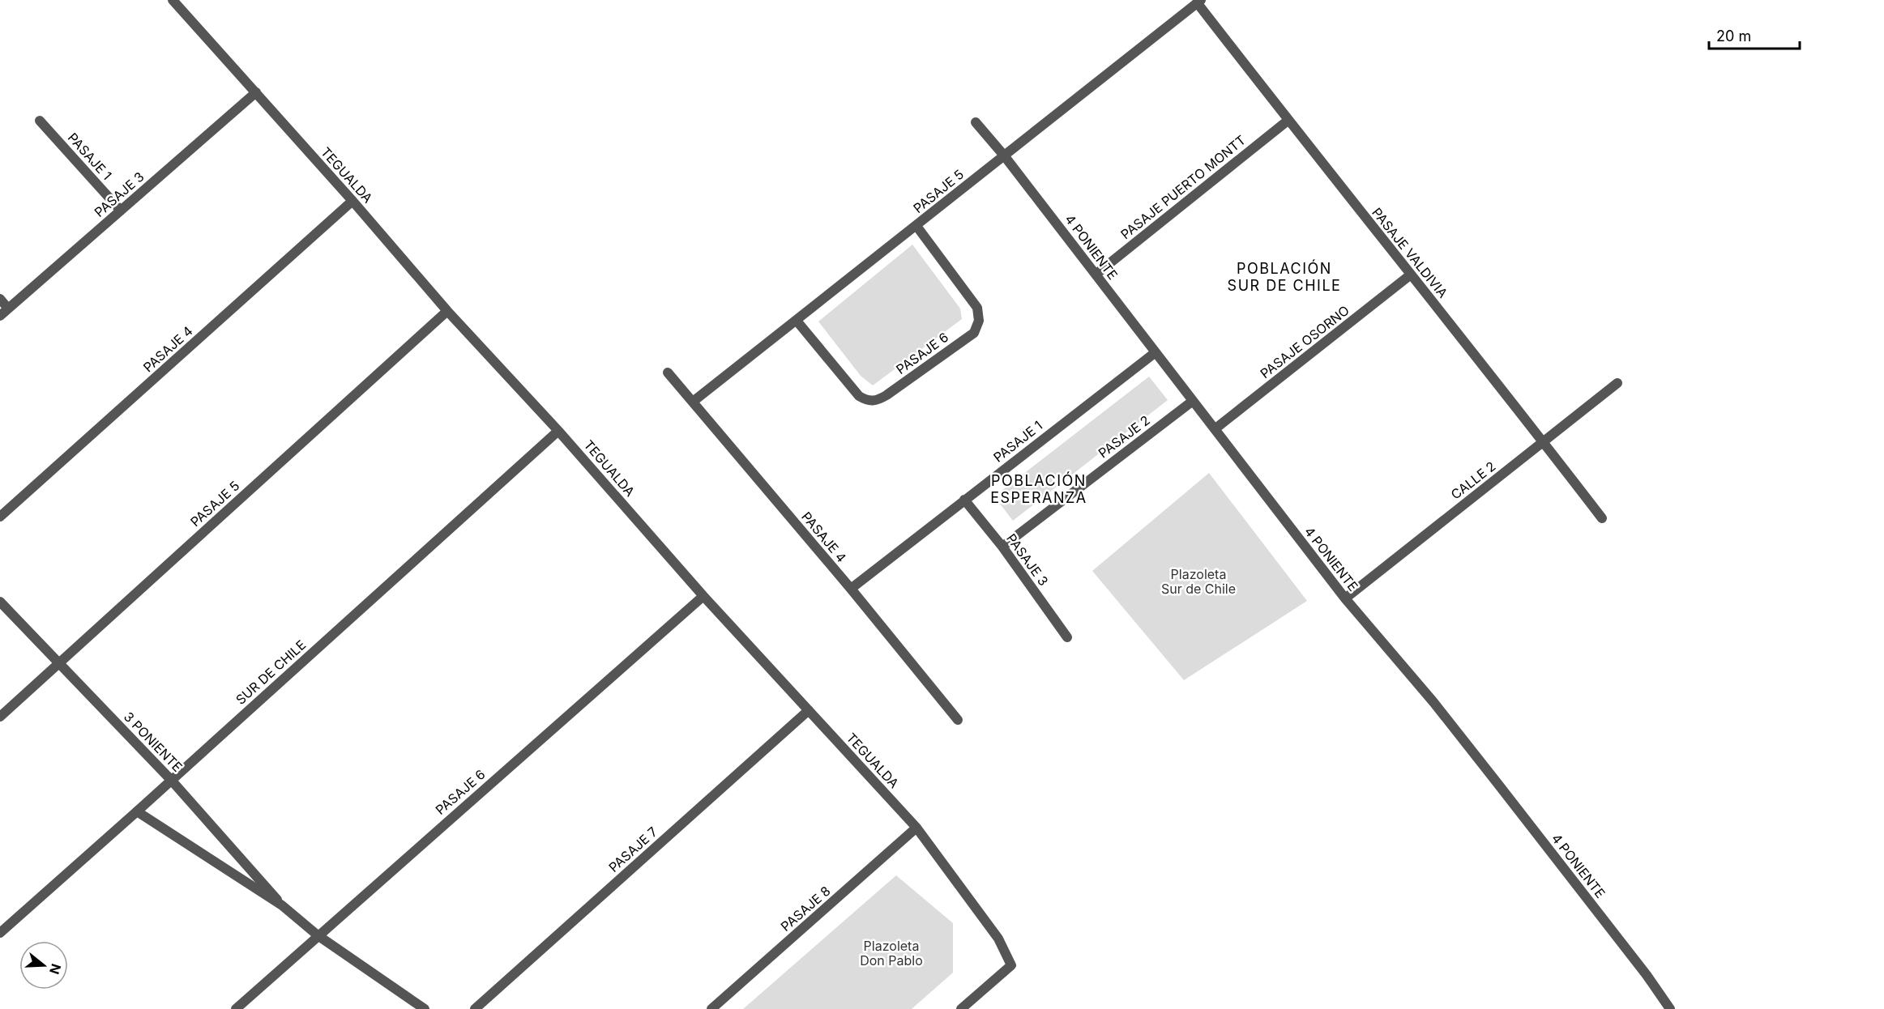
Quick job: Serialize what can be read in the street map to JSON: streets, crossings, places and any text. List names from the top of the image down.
{
  "streets": {
    "street": [
      "PASAJE 1",
      "TEGUALDA",
      "PASAJE PUERTO MONTT",
      "PASAJE 5",
      "PASAJE 3",
      "4 PONIENTE",
      "PASAJE VALDIVIA",
      "PASAJE OSORNO",
      "PASAJE 4",
      "PASAJE 6",
      "PASAJE 2",
      "CALLE 2",
      "SUR DE CHILE",
      "3 PONIENTE",
      "PASAJE 7",
      "PASAJE 8"
    ]
  },
  "crossings": [
    ["PASAJE 1", "PASAJE 3"],
    ["PASAJE 1", "4 PONIENTE"],
    ["PASAJE 1", "PASAJE 4"],
    ["TEGUALDA", "PASAJE 5"],
    ["TEGUALDA", "PASAJE 3"],
    ["TEGUALDA", "PASAJE 4"],
    ["TEGUALDA", "PASAJE 6"],
    ["TEGUALDA", "SUR DE CHILE"],
    ["TEGUALDA", "PASAJE 7"],
    ["TEGUALDA", "PASAJE 8"],
    ["PASAJE PUERTO MONTT", "4 PONIENTE"],
    ["PASAJE PUERTO MONTT", "PASAJE VALDIVIA"],
    ["PASAJE 5", "4 PONIENTE"],
    ["PASAJE 5", "PASAJE VALDIVIA"],
    ["PASAJE 5", "PASAJE 4"],
    ["PASAJE 5", "PASAJE 6"],
    ["PASAJE 5", "3 PONIENTE"],
    ["PASAJE 3", "PASAJE 2"],
    ["4 PONIENTE", "PASAJE OSORNO"],
    ["4 PONIENTE", "PASAJE 2"],
    ["4 PONIENTE", "CALLE 2"],
    ["PASAJE VALDIVIA", "PASAJE OSORNO"],
    ["PASAJE VALDIVIA", "CALLE 2"],
    ["PASAJE 6", "3 PONIENTE"],
    ["SUR DE CHILE", "3 PONIENTE"]
  ],
  "districts": ["POBLACIÓN SUR DE CHILE", "POBLACIÓN ESPERANZA"],
  "parks": ["Plazoleta Sur de Chile", "Plazoleta Don Pablo"],
  "scale_bar": "20 m",
  "north": "right"
}
